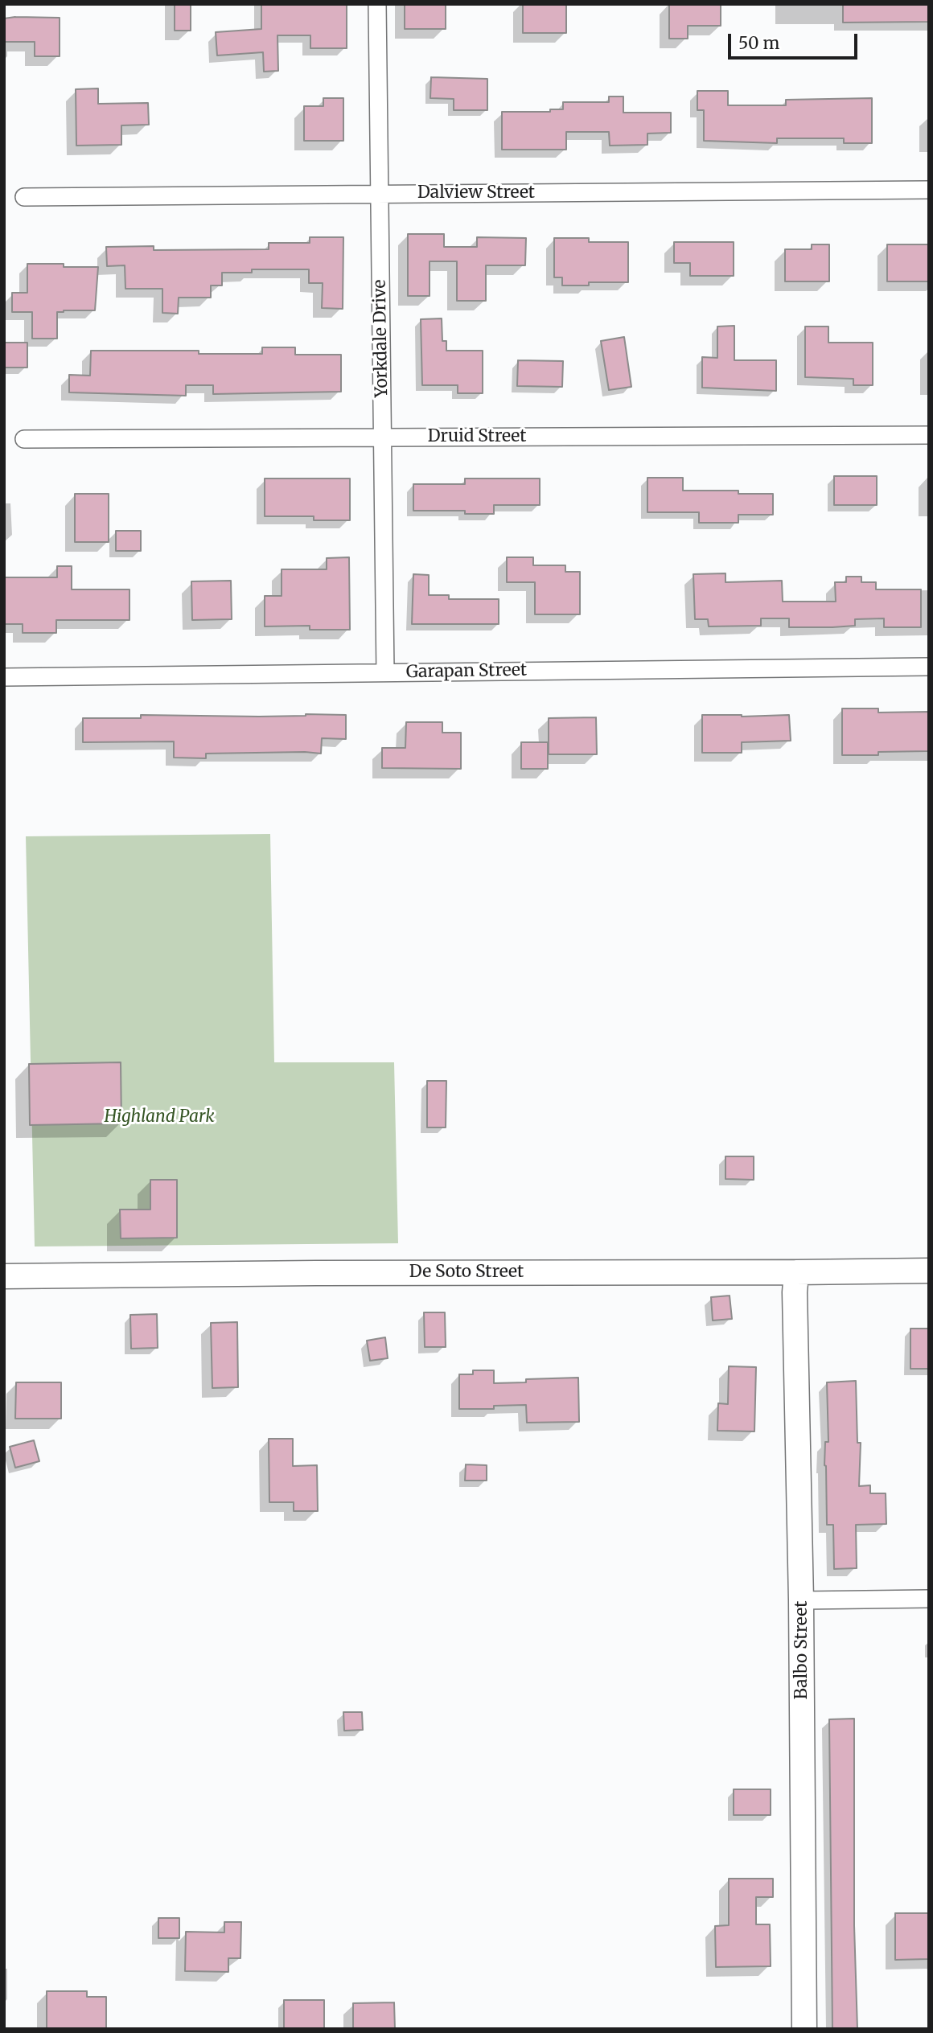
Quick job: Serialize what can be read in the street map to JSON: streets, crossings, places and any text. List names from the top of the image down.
{
  "streets": {
    "street": [
      "Dalview Street",
      "Yorkdale Drive",
      "Druid Street",
      "Garapan Street",
      "De Soto Street",
      "Balbo Street"
    ]
  },
  "crossings": [
    ["Dalview Street", "Yorkdale Drive"],
    ["Yorkdale Drive", "Druid Street"],
    ["Yorkdale Drive", "Garapan Street"],
    ["De Soto Street", "Balbo Street"]
  ],
  "parks": ["Highland Park"],
  "scale_bar": "50 m"
}
